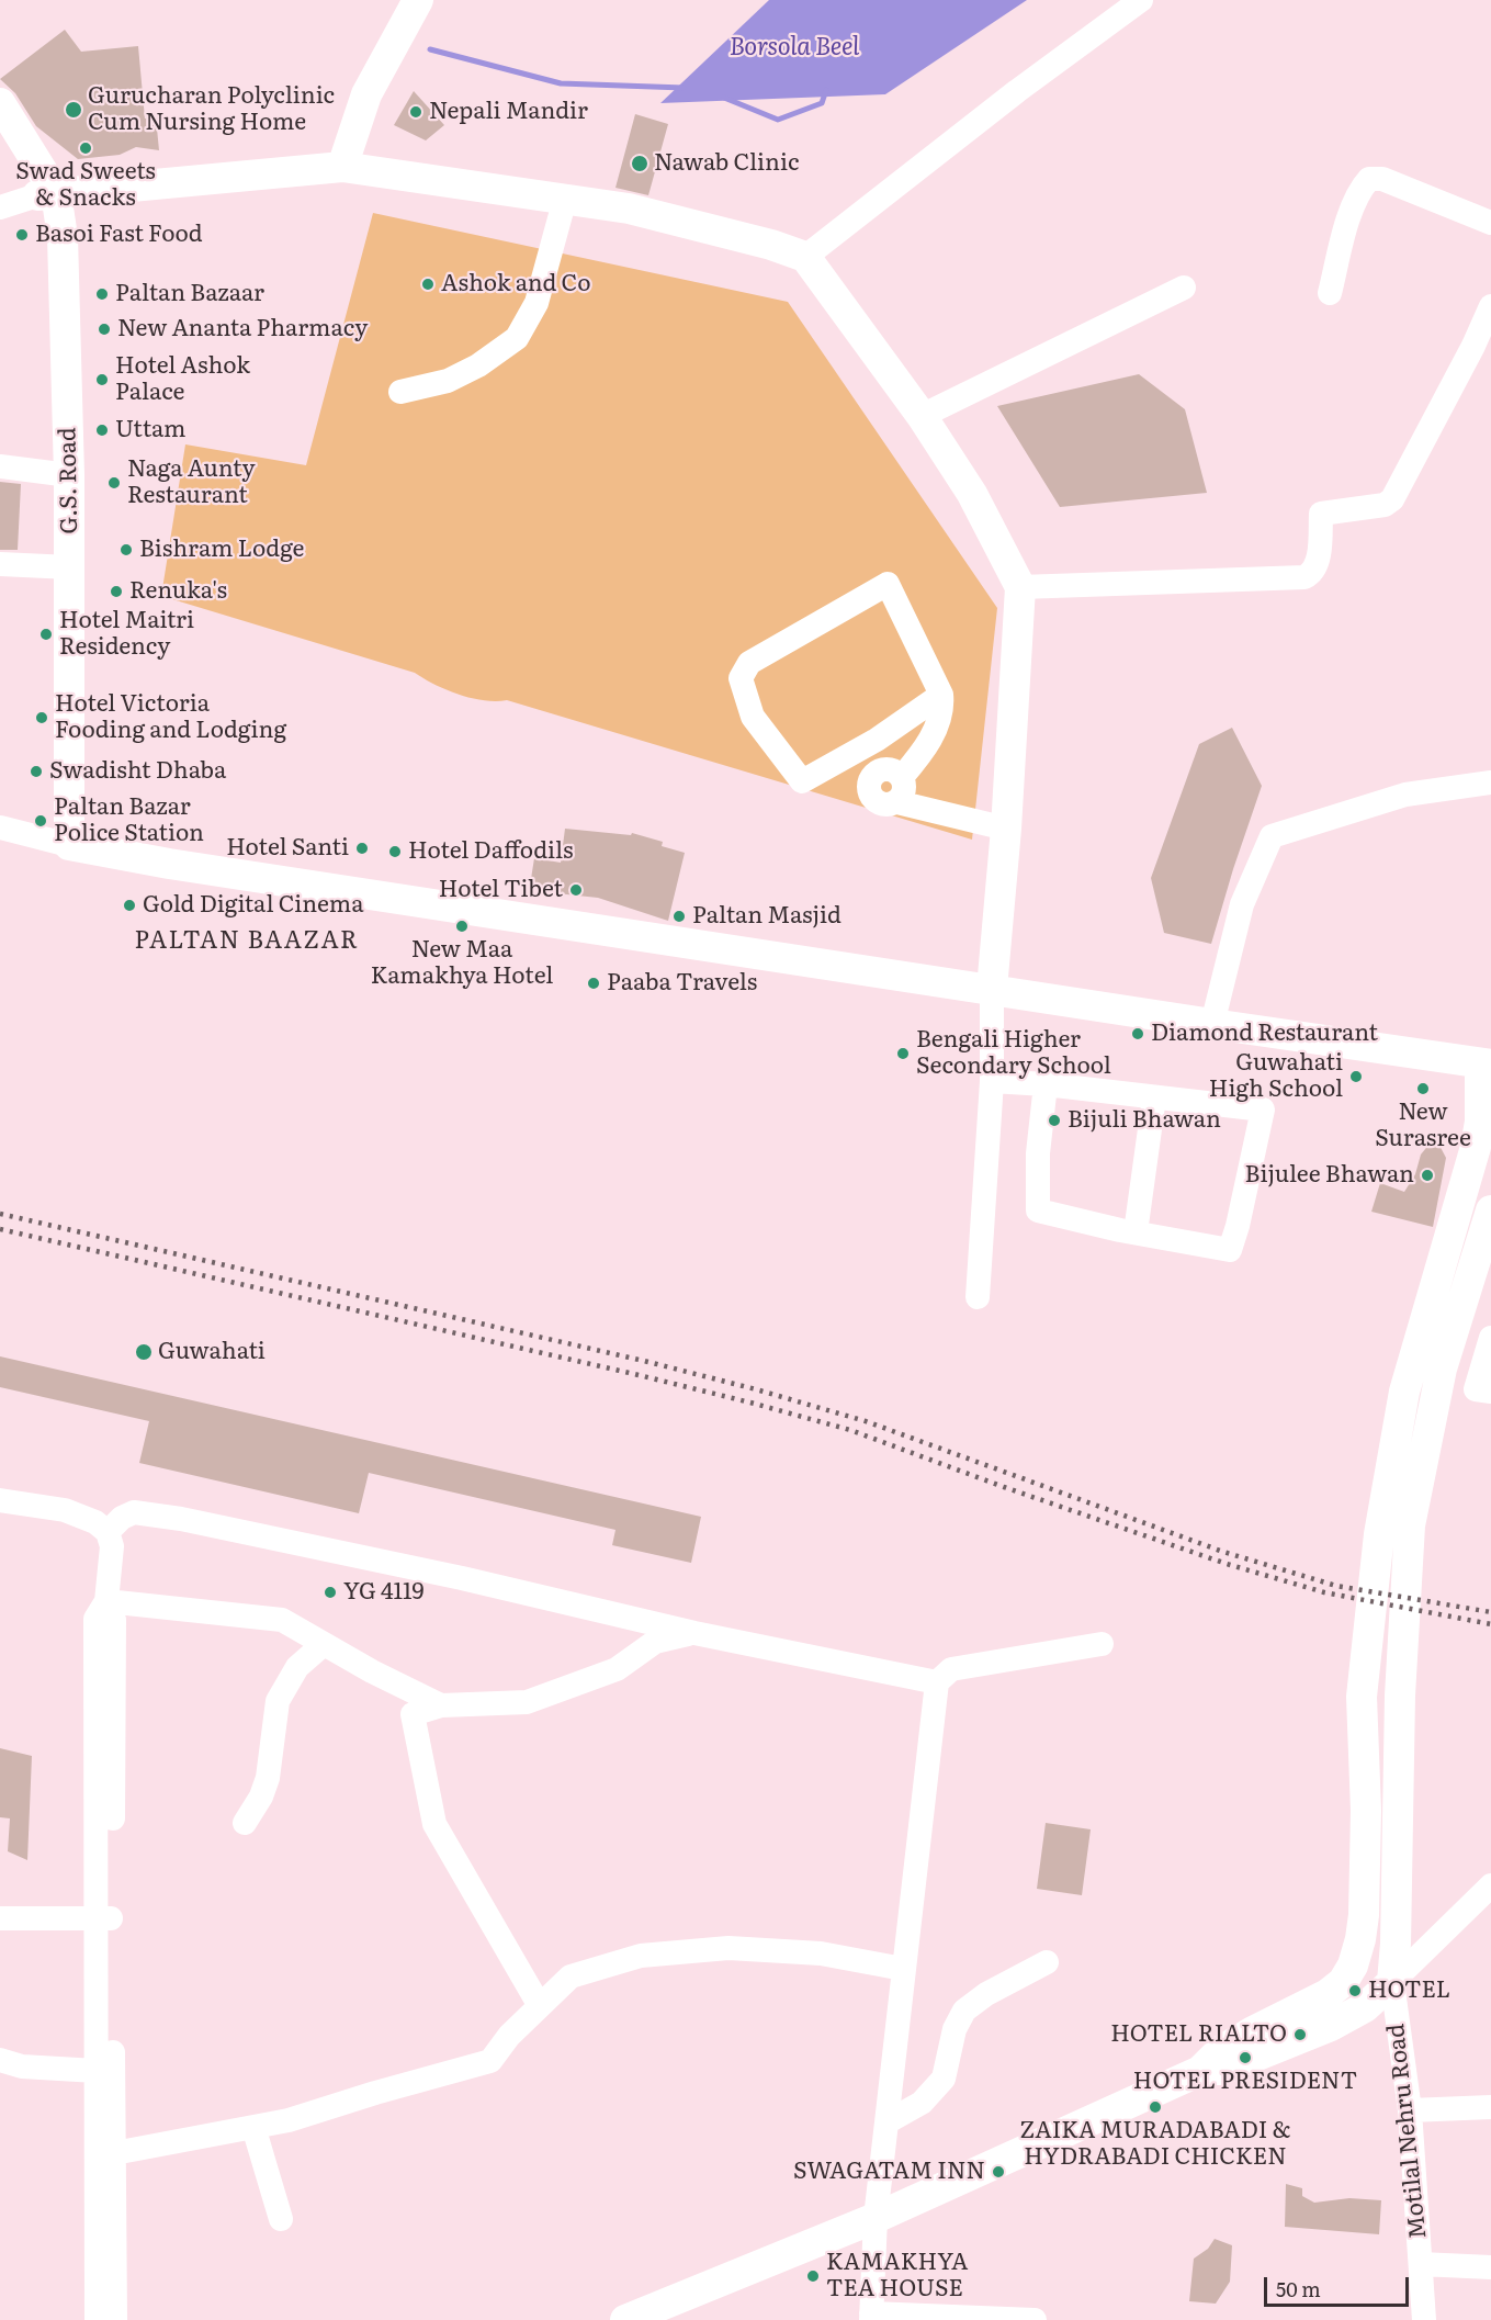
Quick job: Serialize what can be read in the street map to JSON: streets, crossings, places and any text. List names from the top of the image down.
{
  "streets": {
    "main road": ["G.S. Road"],
    "street": ["Motilal Nehru Road"]
  },
  "districts": ["PALTAN BAAZAR"],
  "water": ["Borsola Beel"],
  "places": [
    "Gurucharan Polyclinic Cum Nursing Home",
    "Nepali Mandir",
    "Swad Sweets & Snacks",
    "Nawab Clinic",
    "Basoi Fast Food",
    "Ashok and Co",
    "Paltan Bazaar",
    "New Ananta Pharmacy",
    "Hotel Ashok Palace",
    "Uttam",
    "Naga Aunty Restaurant",
    "Bishram Lodge",
    "Renuka's",
    "Hotel Maitri Residency",
    "Hotel Victoria Fooding and Lodging",
    "Swadisht Dhaba",
    "Paltan Bazar Police Station",
    "Hotel Santi",
    "Hotel Daffodils",
    "Hotel Tibet",
    "Gold Digital Cinema",
    "Paltan Masjid",
    "New Maa Kamakhya Hotel",
    "Paaba Travels",
    "Diamond Restaurant",
    "Bengali Higher Secondary School",
    "Guwahati High School",
    "New Surasree",
    "Bijuli Bhawan",
    "Bijulee Bhawan",
    "Guwahati",
    "YG 4119",
    "HOTEL",
    "HOTEL RIALTO",
    "HOTEL PRESIDENT",
    "ZAIKA MURADABADI & HYDRABADI CHICKEN",
    "SWAGATAM INN",
    "KAMAKHYA TEA HOUSE"
  ],
  "scale_bar": "50 m"
}
